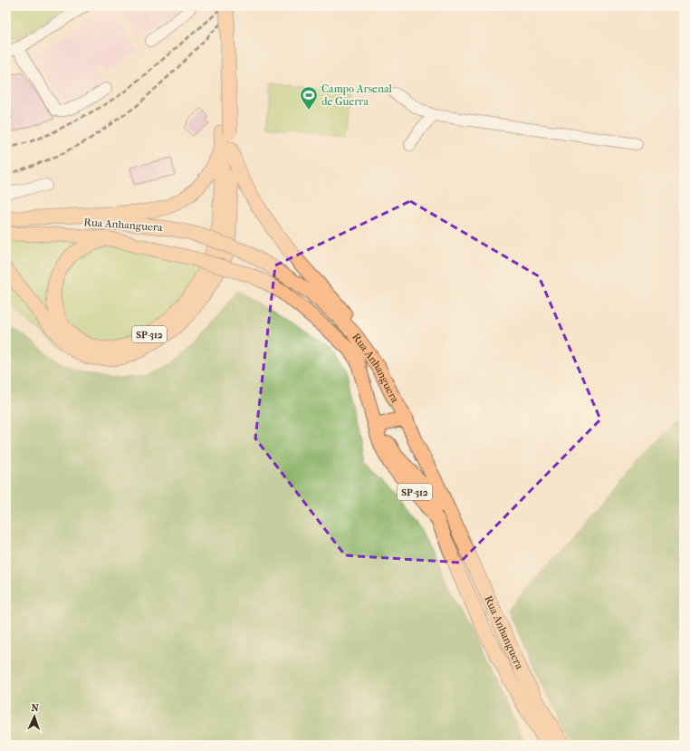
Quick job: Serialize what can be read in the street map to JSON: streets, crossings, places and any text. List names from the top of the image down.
{
  "streets": {
    "main road": ["Rua Anhanguera", "SP-312"]
  },
  "crossings": [
    ["Rua Anhanguera", "SP-312"]
  ],
  "places": {
    "sports": ["Campo Arsenal de Guerra"]
  },
  "north": "top"
}
